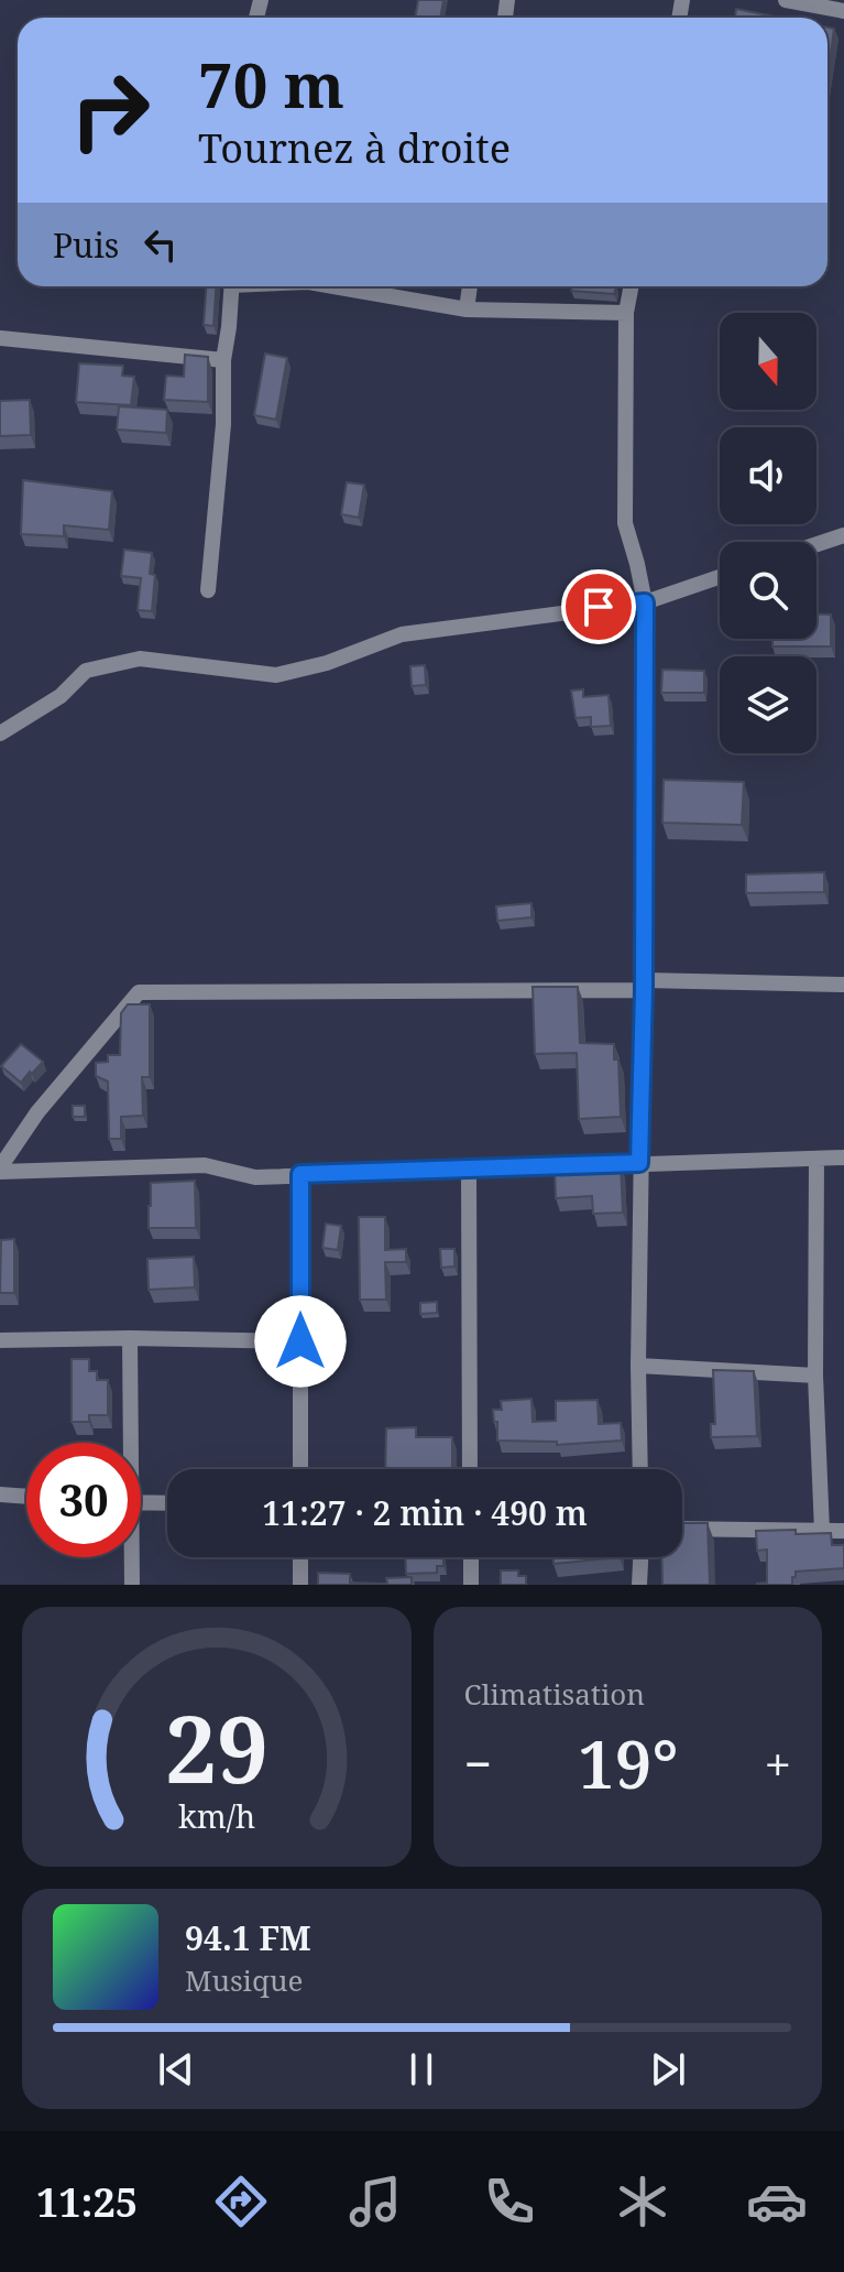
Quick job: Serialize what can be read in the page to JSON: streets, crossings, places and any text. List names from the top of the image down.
{
  "north": "bottom",
  "page": {
    "turn": ["70 m", "Tournez à droite"],
    "then": "Puis",
    "limit": "30",
    "trip": "11:27 · 2 min · 490 m",
    "tile": "Climatisation",
    "heat": ["−", "19°", "+"],
    "song": ["94.1 FM", "Musique"],
    "tabs": "11:25",
    "gauge": ["29", "km/h"]
  }
}
